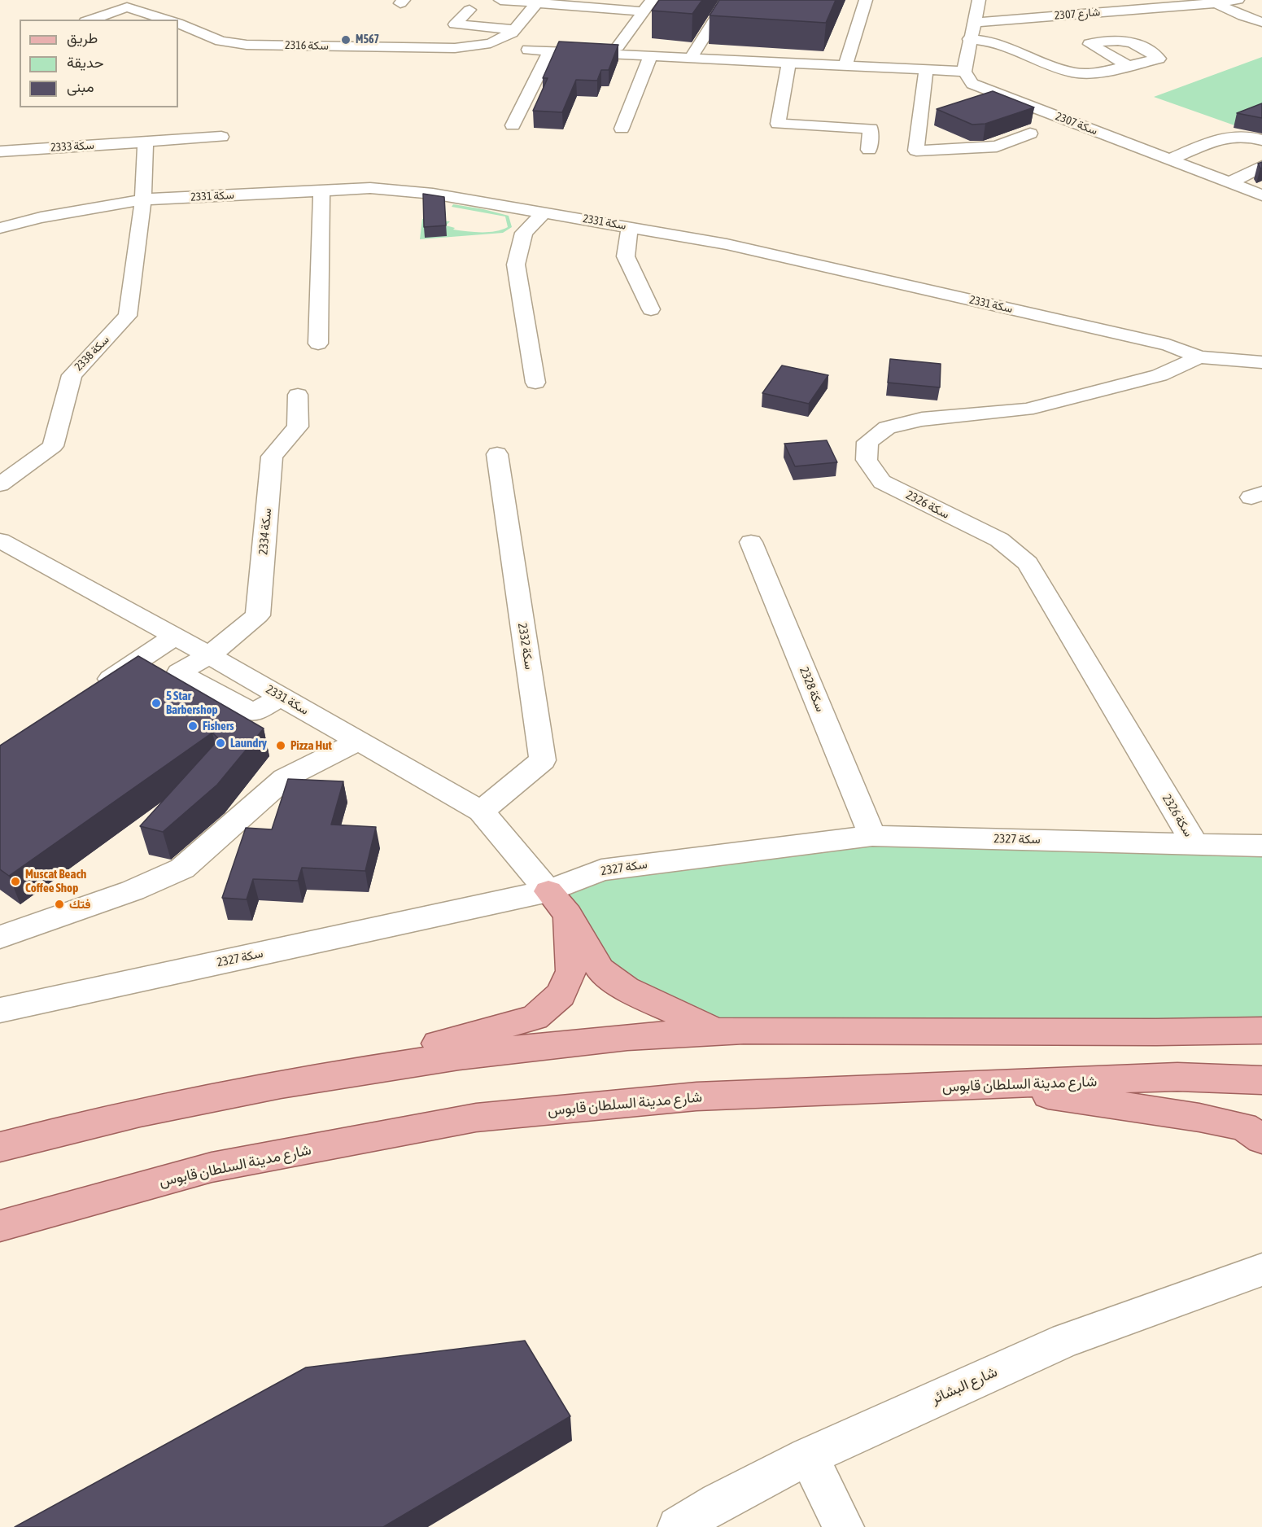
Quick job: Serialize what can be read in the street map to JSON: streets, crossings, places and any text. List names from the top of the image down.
{
  "streets": {
    "main road": ["شارع مدينة السلطان قابوس"],
    "street": [
      "2307 شارع",
      "2316 سكة",
      "سكة 2307",
      "سكة 2333",
      "سكة 2331",
      "سكة 2338",
      "سكة 2326",
      "سكة 2334",
      "سكة 2332",
      "سكة 2328",
      "سكة 2327",
      "شارع البشائر"
    ]
  },
  "crossings": [
    ["سكة 2331", "سكة 2338"],
    ["سكة 2331", "سكة 2326"],
    ["سكة 2331", "سكة 2334"],
    ["سكة 2331", "سكة 2332"],
    ["سكة 2331", "سكة 2327"],
    ["سكة 2326", "سكة 2327"],
    ["سكة 2328", "سكة 2327"]
  ],
  "places": [
    "M567",
    "5 Star Barbershop",
    "Fishers",
    "Laundry",
    "Pizza Hut",
    "Muscat Beach Coffee Shop",
    "فتك"
  ],
  "legend": ["طريق", "حديقة", "مبنى"]
}
